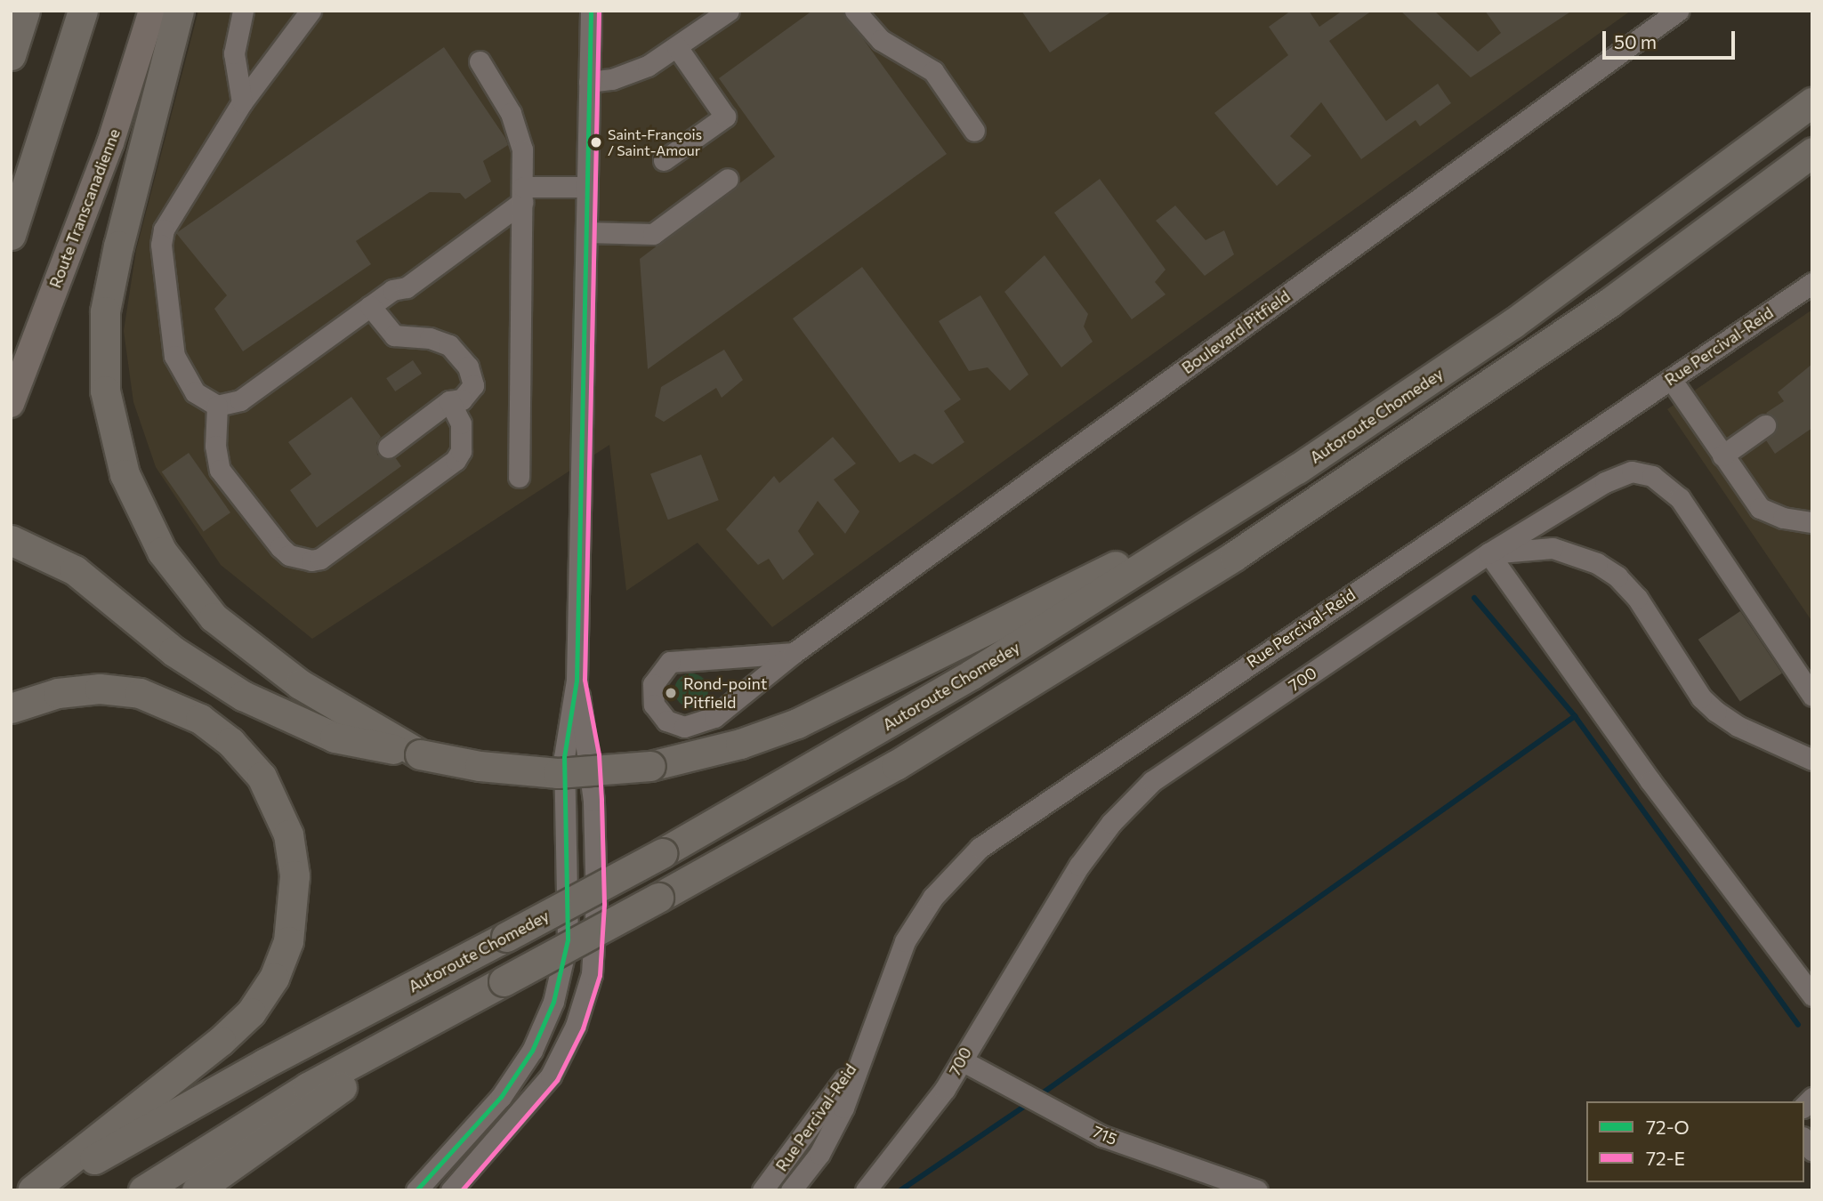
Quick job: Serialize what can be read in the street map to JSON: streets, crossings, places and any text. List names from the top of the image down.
{
  "streets": {
    "highway": ["Autoroute Chomedey"],
    "main road": ["Route Transcanadienne"],
    "street": [
      "Boulevard Pitfield",
      "Rue Percival-Reid",
      "700",
      "715"
    ]
  },
  "crossings": [
    ["700", "715"]
  ],
  "places": ["Saint-François / Saint-Amour", "Rond-point Pitfield"],
  "lines": ["transit line 72-O", "transit line 72-E"],
  "legend": ["72-O", "72-E"],
  "scale_bar": "50 m"
}
